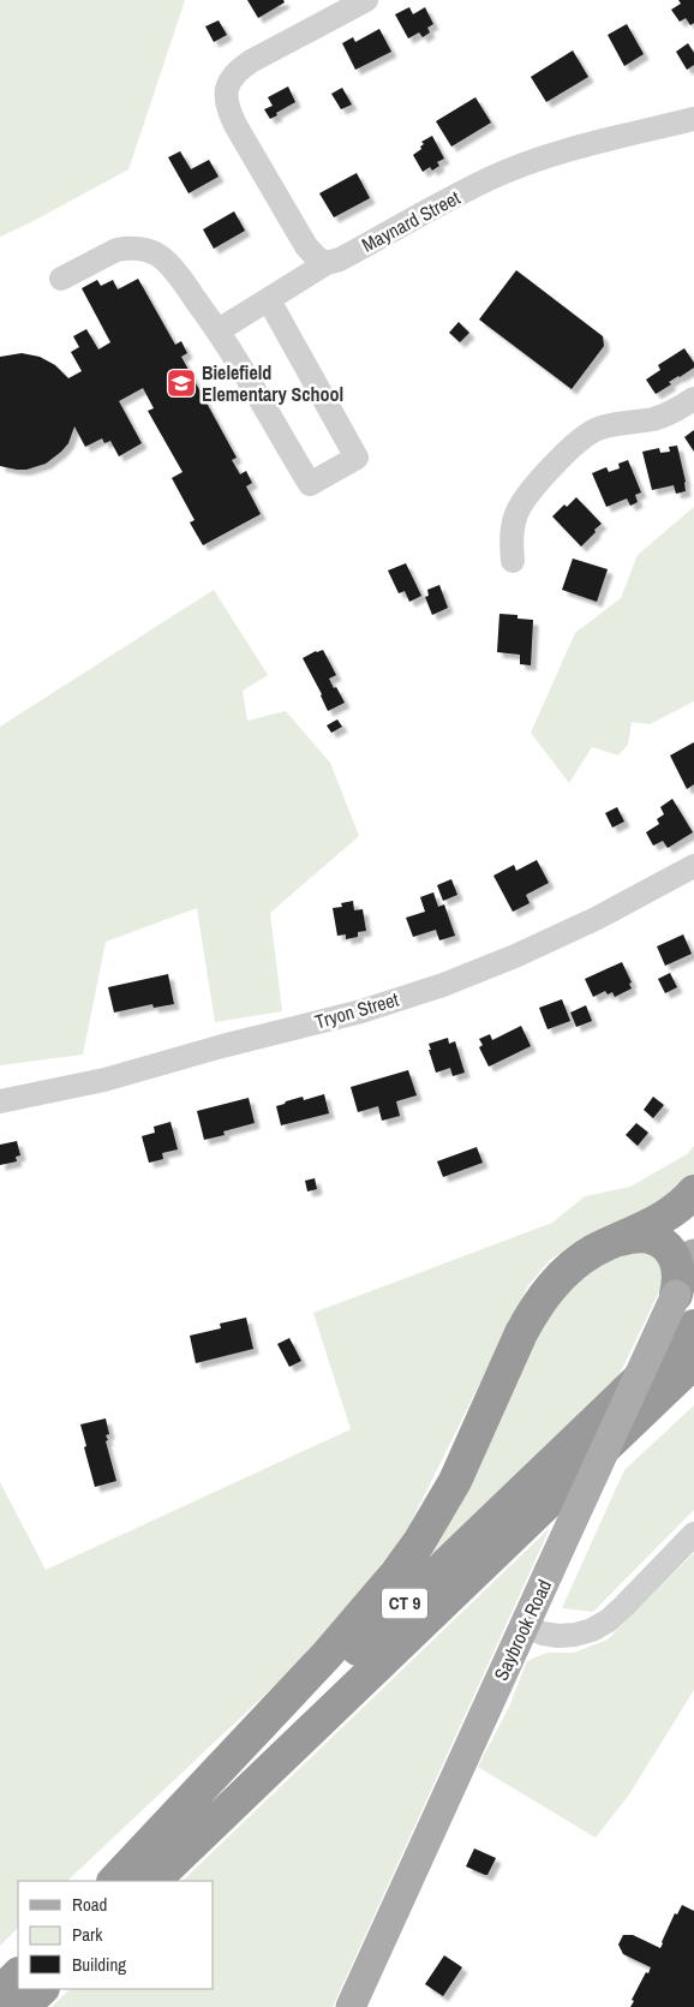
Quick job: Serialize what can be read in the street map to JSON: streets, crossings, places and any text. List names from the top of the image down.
{
  "streets": {
    "highway": ["CT 9"],
    "main road": ["Saybrook Road"],
    "street": ["Maynard Street", "Tryon Street"]
  },
  "places": {
    "school or university": ["Bielefield Elementary School"]
  },
  "legend": ["Road", "Park", "Building"]
}
